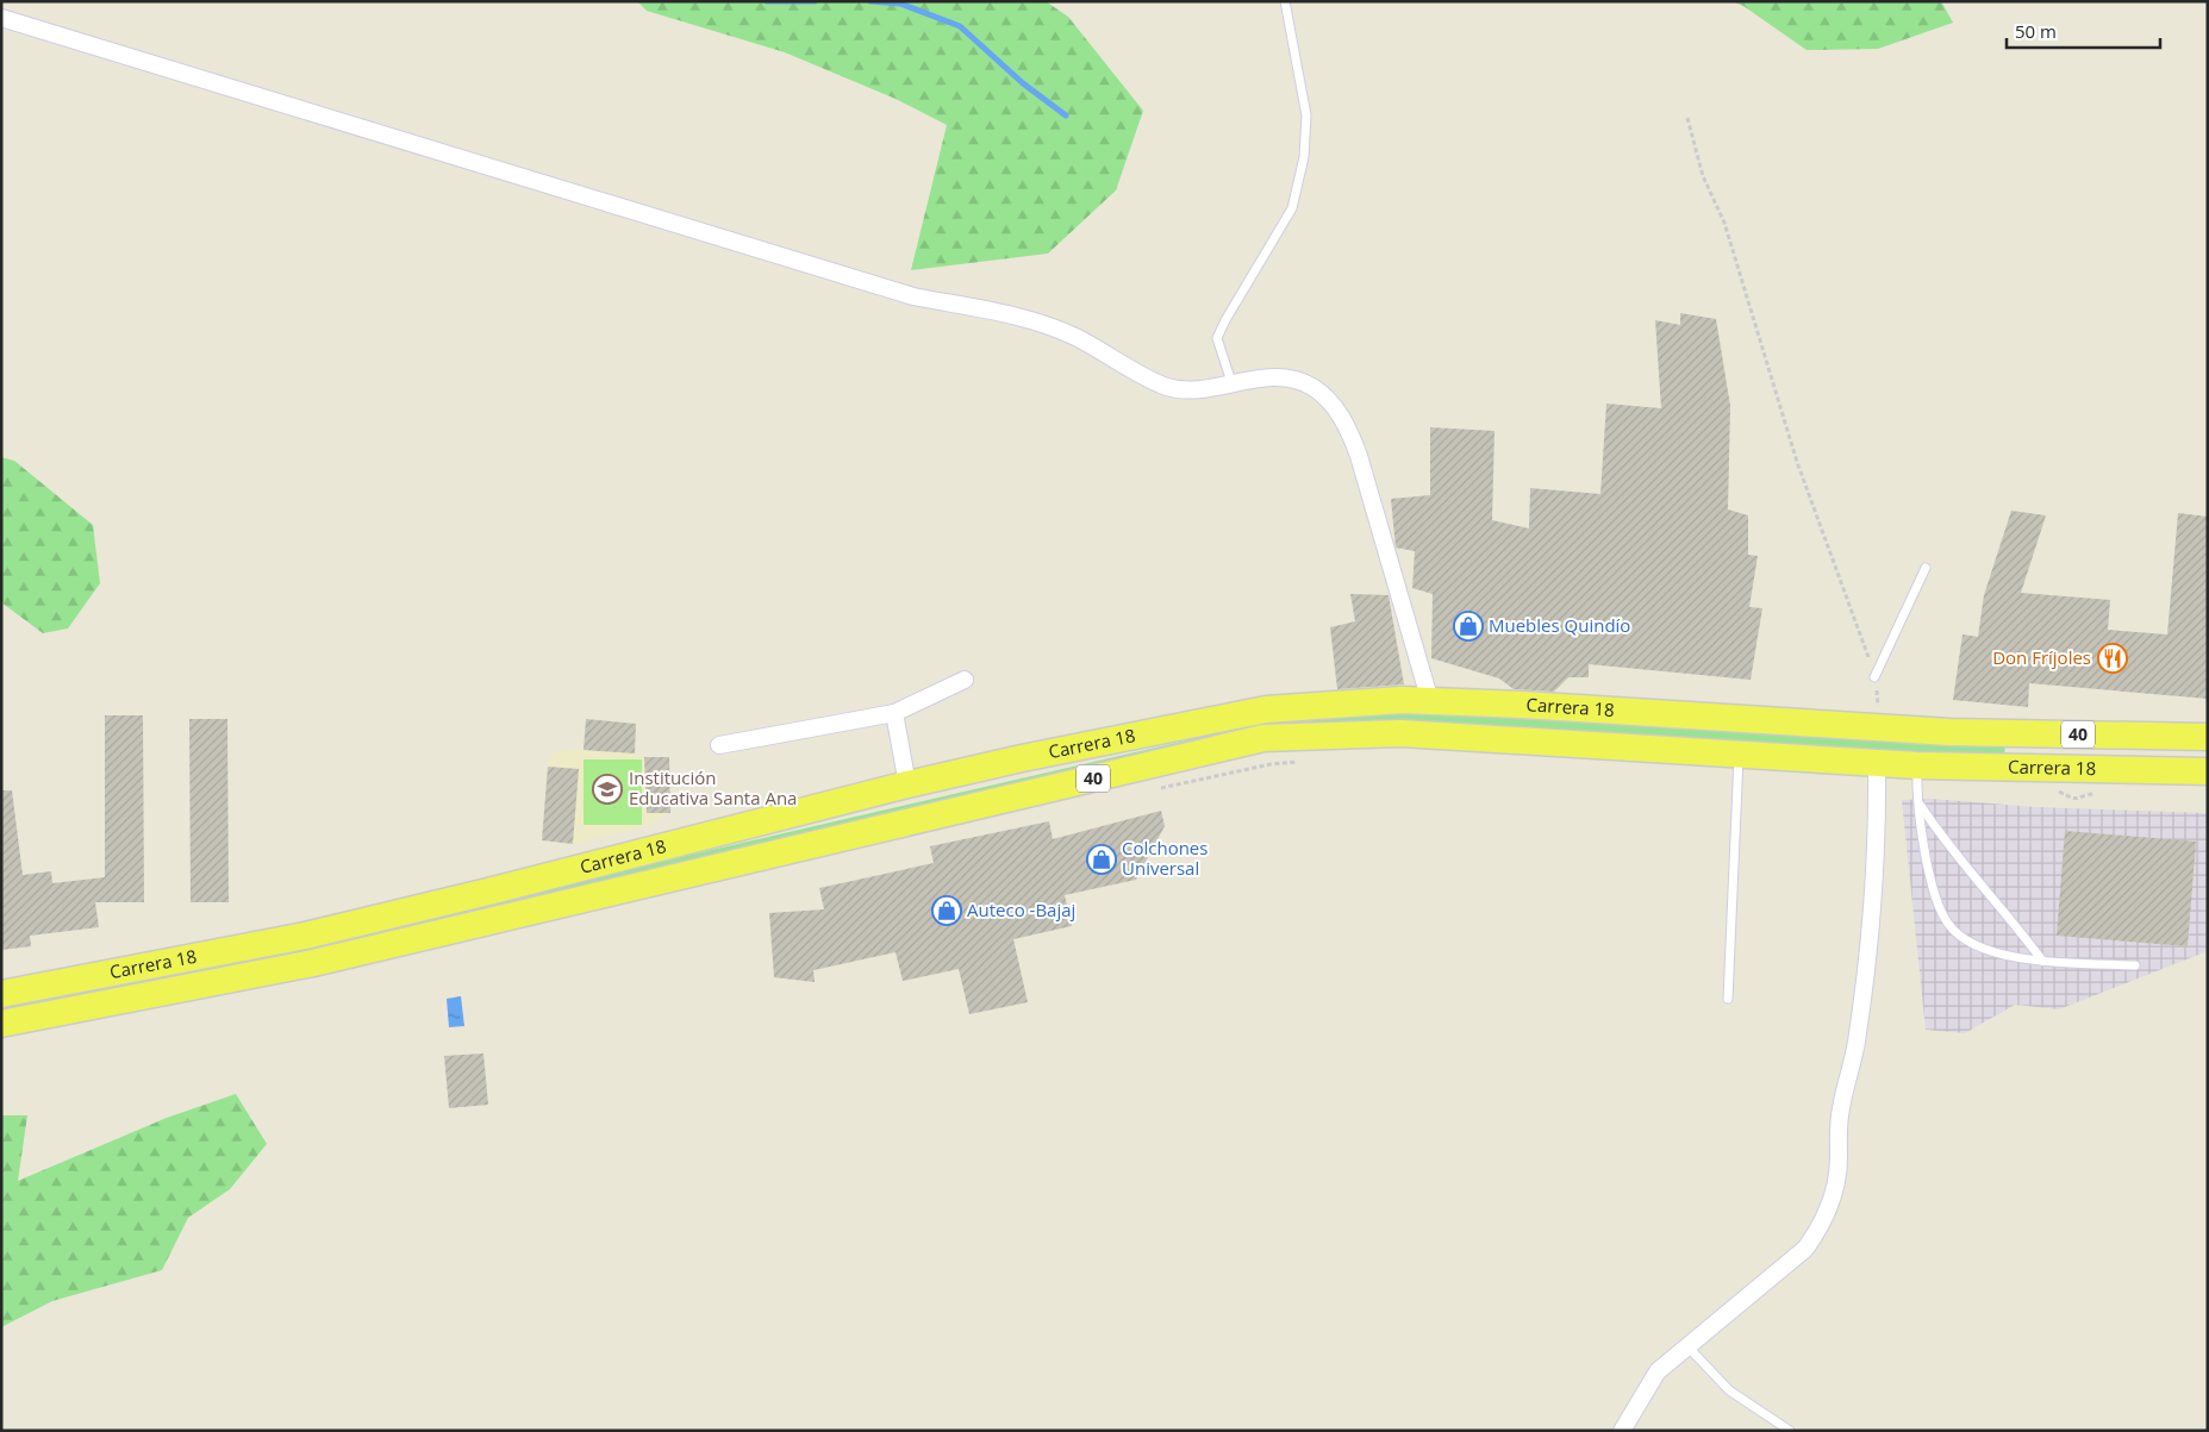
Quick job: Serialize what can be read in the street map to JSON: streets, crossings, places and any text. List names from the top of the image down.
{
  "streets": {
    "main road": ["Carrera 18", "40"]
  },
  "places": {
    "shop": ["Muebles Quindío", "Colchones Universal", "Auteco -Bajaj"],
    "restaurant": ["Don Fríjoles"],
    "school or university": ["Institución Educativa Santa Ana"]
  },
  "scale_bar": "50 m"
}
